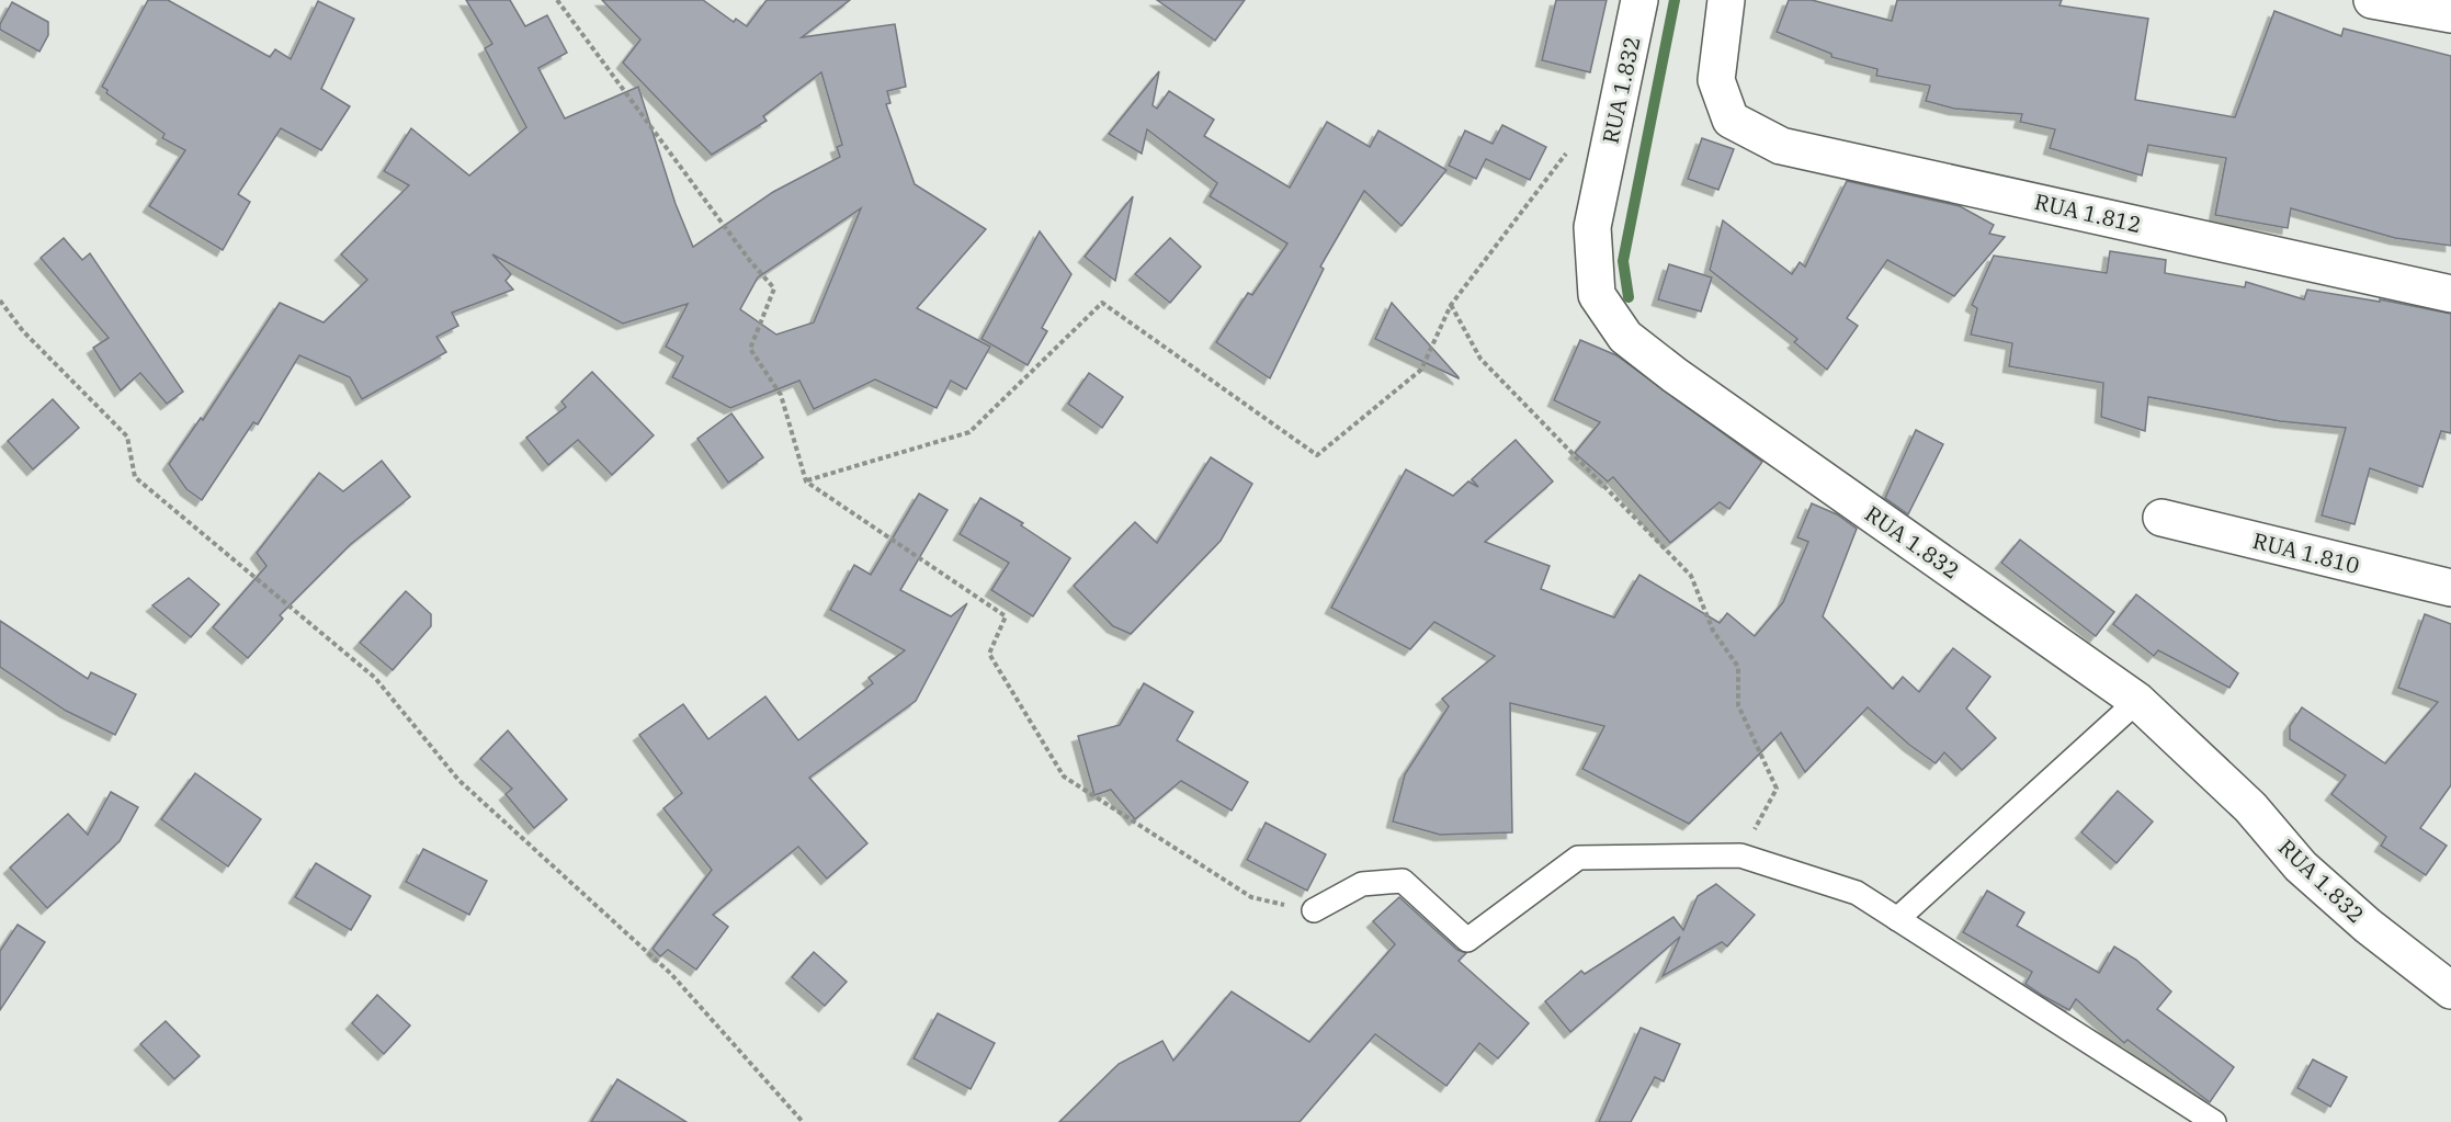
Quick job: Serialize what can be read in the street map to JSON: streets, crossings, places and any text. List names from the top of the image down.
{
  "streets": {
    "street": ["RUA 1.832", "RUA 1.812", "RUA 1.810"]
  }
}
